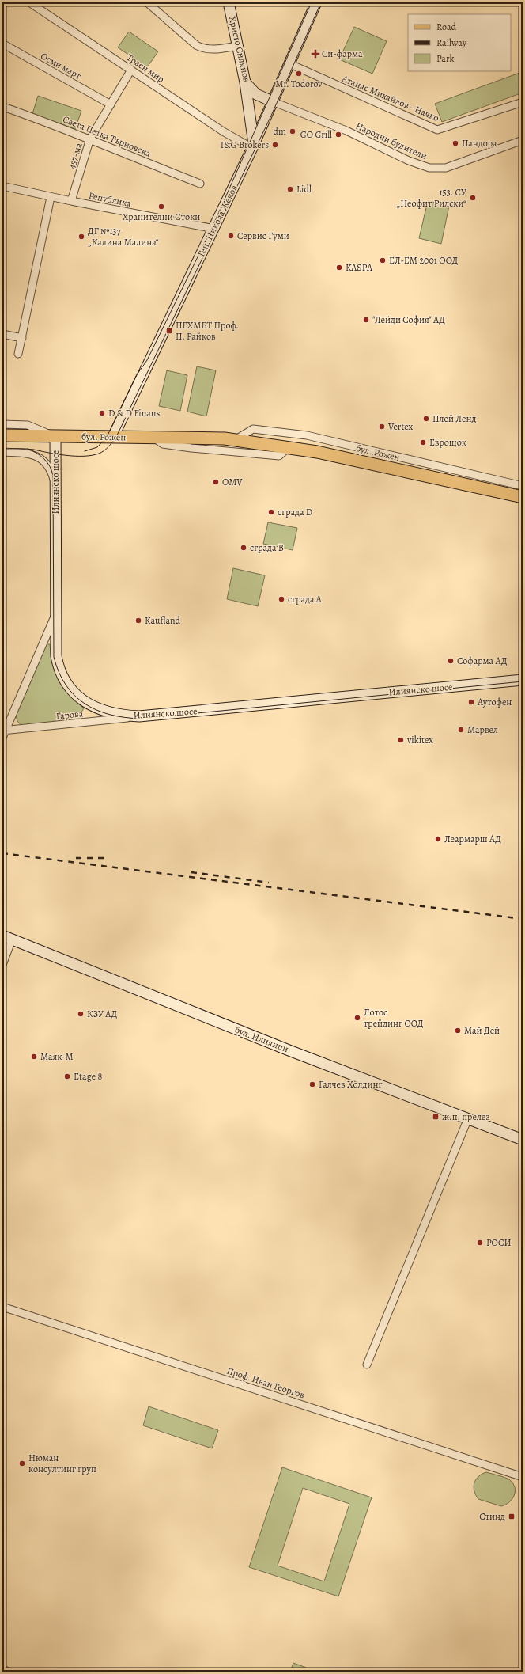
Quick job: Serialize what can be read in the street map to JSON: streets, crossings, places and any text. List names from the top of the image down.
{
  "streets": {
    "main road": ["бул. Рожен"],
    "street": [
      "Христо Силянов",
      "Осми март",
      "Траен мир",
      "Атанас Михайлов - Начко",
      "Света Петка Търновска",
      "Народни будители",
      "457-ма",
      "Република",
      "Ген. Никола Жеков",
      "Илиянско шосе",
      "Гарова",
      "бул. Илиянци",
      "Проф. Иван Георгов"
    ]
  },
  "crossings": [
    ["Христо Силянов", "Народни будители"],
    ["Христо Силянов", "Ген. Никола Жеков"],
    ["Осми март", "457-ма"],
    ["Траен мир", "457-ма"],
    ["Траен мир", "Ген. Никола Жеков"],
    ["Атанас Михайлов - Начко", "Ген. Никола Жеков"],
    ["Света Петка Търновска", "457-ма"],
    ["Народни будители", "Ген. Никола Жеков"],
    ["457-ма", "Република"],
    ["Република", "Ген. Никола Жеков"],
    ["Ген. Никола Жеков", "бул. Рожен"],
    ["бул. Рожен", "Илиянско шосе"],
    ["Илиянско шосе", "Гарова"]
  ],
  "places": {
    "health": ["Си-фарма"],
    "other": [
      "Mr. Todorov",
      "dm",
      "GO Grill",
      "Пандора",
      "I&G Brokers",
      "Lidl",
      "153. СУ „Неофит Рилски“",
      "Хранителни Стоки",
      "Сервис Гуми",
      "ДГ №137 „Калина Малина“",
      "ЕЛ-ЕМ 2001 ООД",
      "KASPA",
      "\"Лейди София\" АД",
      "D & D Finans",
      "Плей Ленд",
      "Vertex",
      "Еврощок",
      "OMV",
      "сграда D",
      "сграда В",
      "сграда А",
      "Kaufland",
      "Софарма АД",
      "Аутофен",
      "Марвел",
      "vikitex",
      "Леармарш АД",
      "КЗУ АД",
      "Лотос трейдинг ООД",
      "Май Дей",
      "Маяк-М",
      "Etage 8",
      "Галчев Холдинг",
      "РОСИ",
      "Нюман консултинг груп"
    ],
    "transit": ["ПГХМБТ Проф. П. Райков", "ж.п. прелез", "Стинд"]
  },
  "legend": ["Road", "Railway", "Park"]
}
